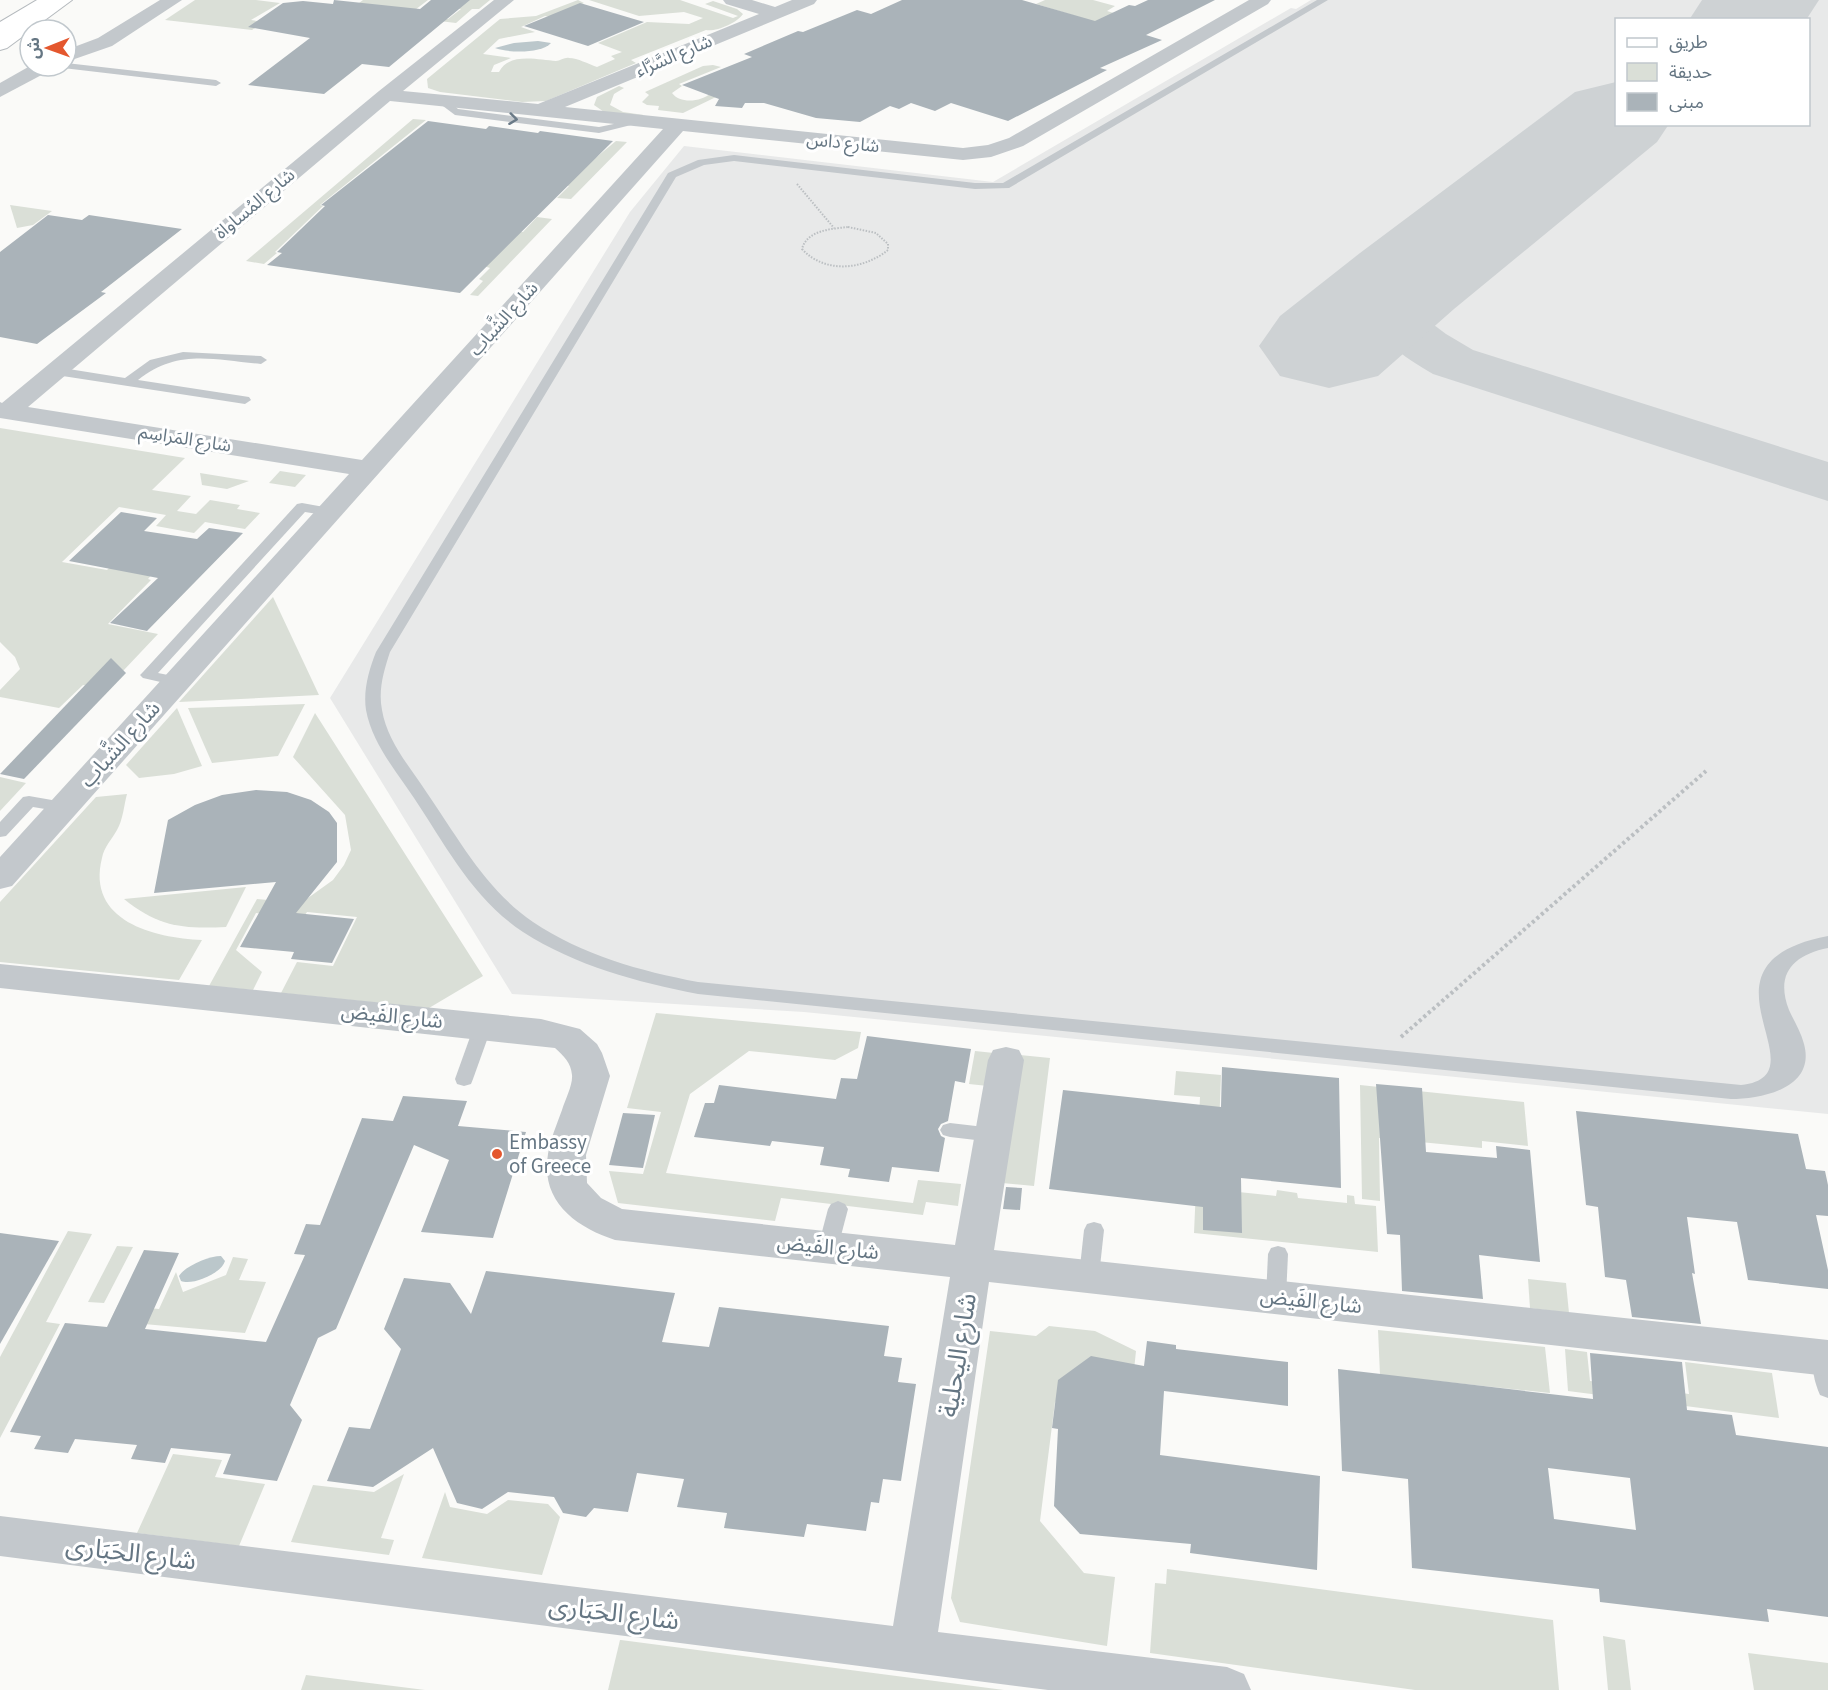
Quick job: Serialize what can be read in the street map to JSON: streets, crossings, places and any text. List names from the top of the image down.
{
  "streets": {
    "street": [
      "شارع السَّرَّاء",
      "شارع داس",
      "شارع المُساواة",
      "شارع الشَّباب",
      "شارع المَراسِم",
      "شارع الفَيض",
      "شارع اليحلية",
      "شارع الحَبَارى"
    ]
  },
  "crossings": [
    ["شارع السَّرَّاء", "شارع داس"],
    ["شارع داس", "شارع المُساواة"],
    ["شارع داس", "شارع الشَّباب"],
    ["شارع المُساواة", "شارع المَراسِم"],
    ["شارع الشَّباب", "شارع المَراسِم"],
    ["شارع الفَيض", "شارع اليحلية"],
    ["شارع اليحلية", "شارع الحَبَارى"]
  ],
  "places": ["Embassy of Greece"],
  "legend": ["طريق", "حديقة", "مبنى"],
  "north": "left"
}
